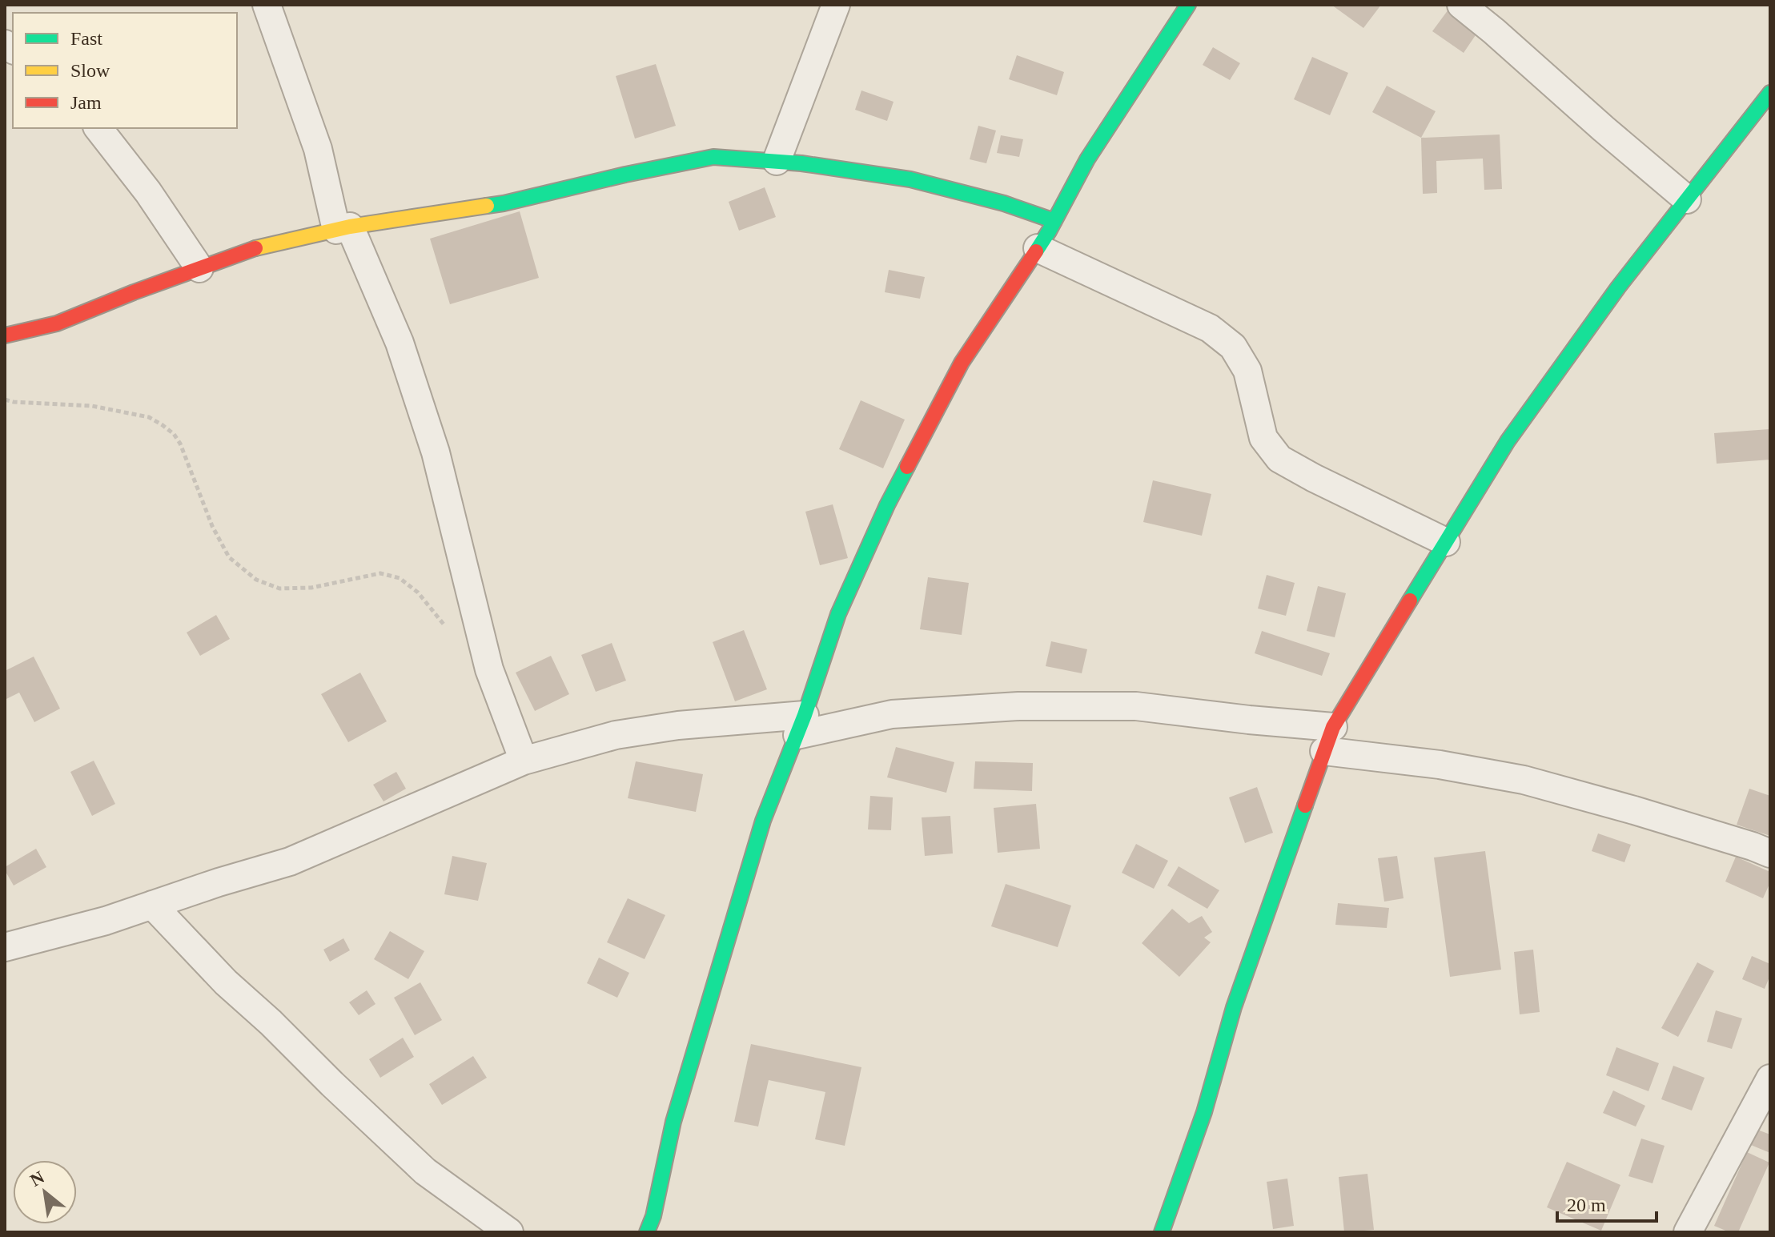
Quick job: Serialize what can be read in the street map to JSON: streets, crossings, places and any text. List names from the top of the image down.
{
  "legend": ["Fast", "Slow", "Jam"],
  "scale_bar": "20 m",
  "north": "top left"
}
